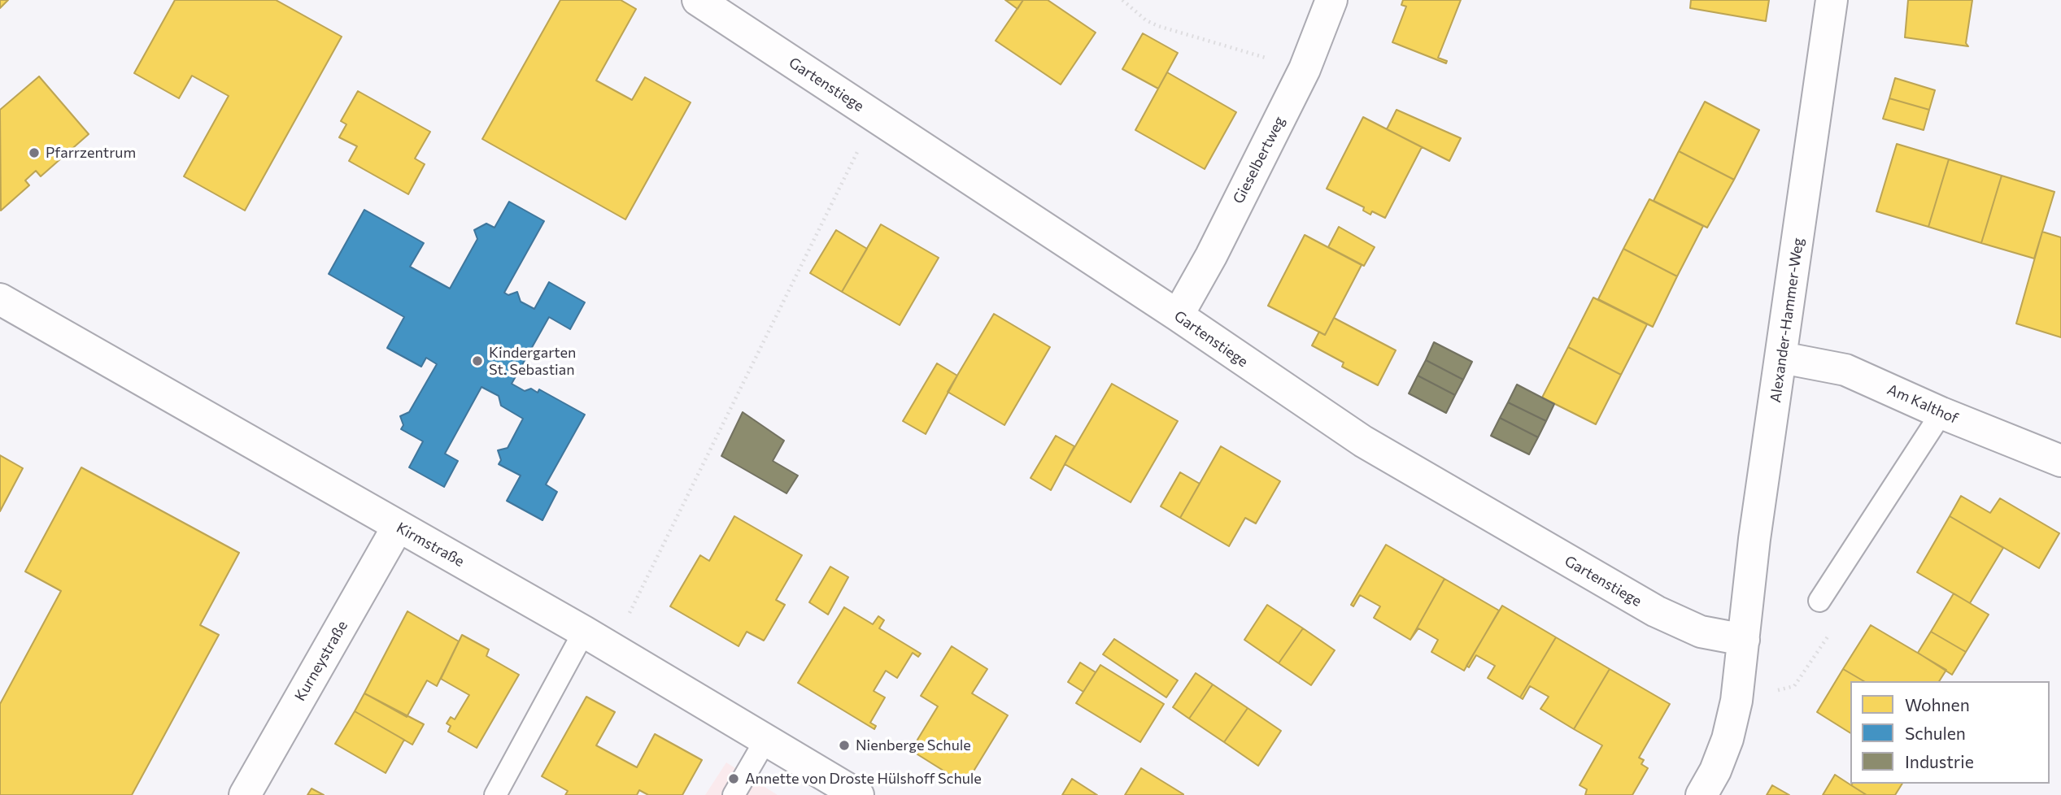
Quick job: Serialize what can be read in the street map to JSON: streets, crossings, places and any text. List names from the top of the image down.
{
  "streets": {
    "street": [
      "Gartenstiege",
      "Gieselbertweg",
      "Alexander-Hammer-Weg",
      "Am Kalthof",
      "Kirmstraße",
      "Kurneystraße"
    ]
  },
  "crossings": [
    ["Gartenstiege", "Gieselbertweg"],
    ["Gartenstiege", "Alexander-Hammer-Weg"],
    ["Alexander-Hammer-Weg", "Am Kalthof"],
    ["Kirmstraße", "Kurneystraße"]
  ],
  "places": [
    "Pfarrzentrum",
    "Kindergarten St. Sebastian",
    "Nienberge Schule",
    "Annette von Droste Hülshoff Schule"
  ],
  "legend": ["Wohnen", "Schulen", "Industrie"]
}
